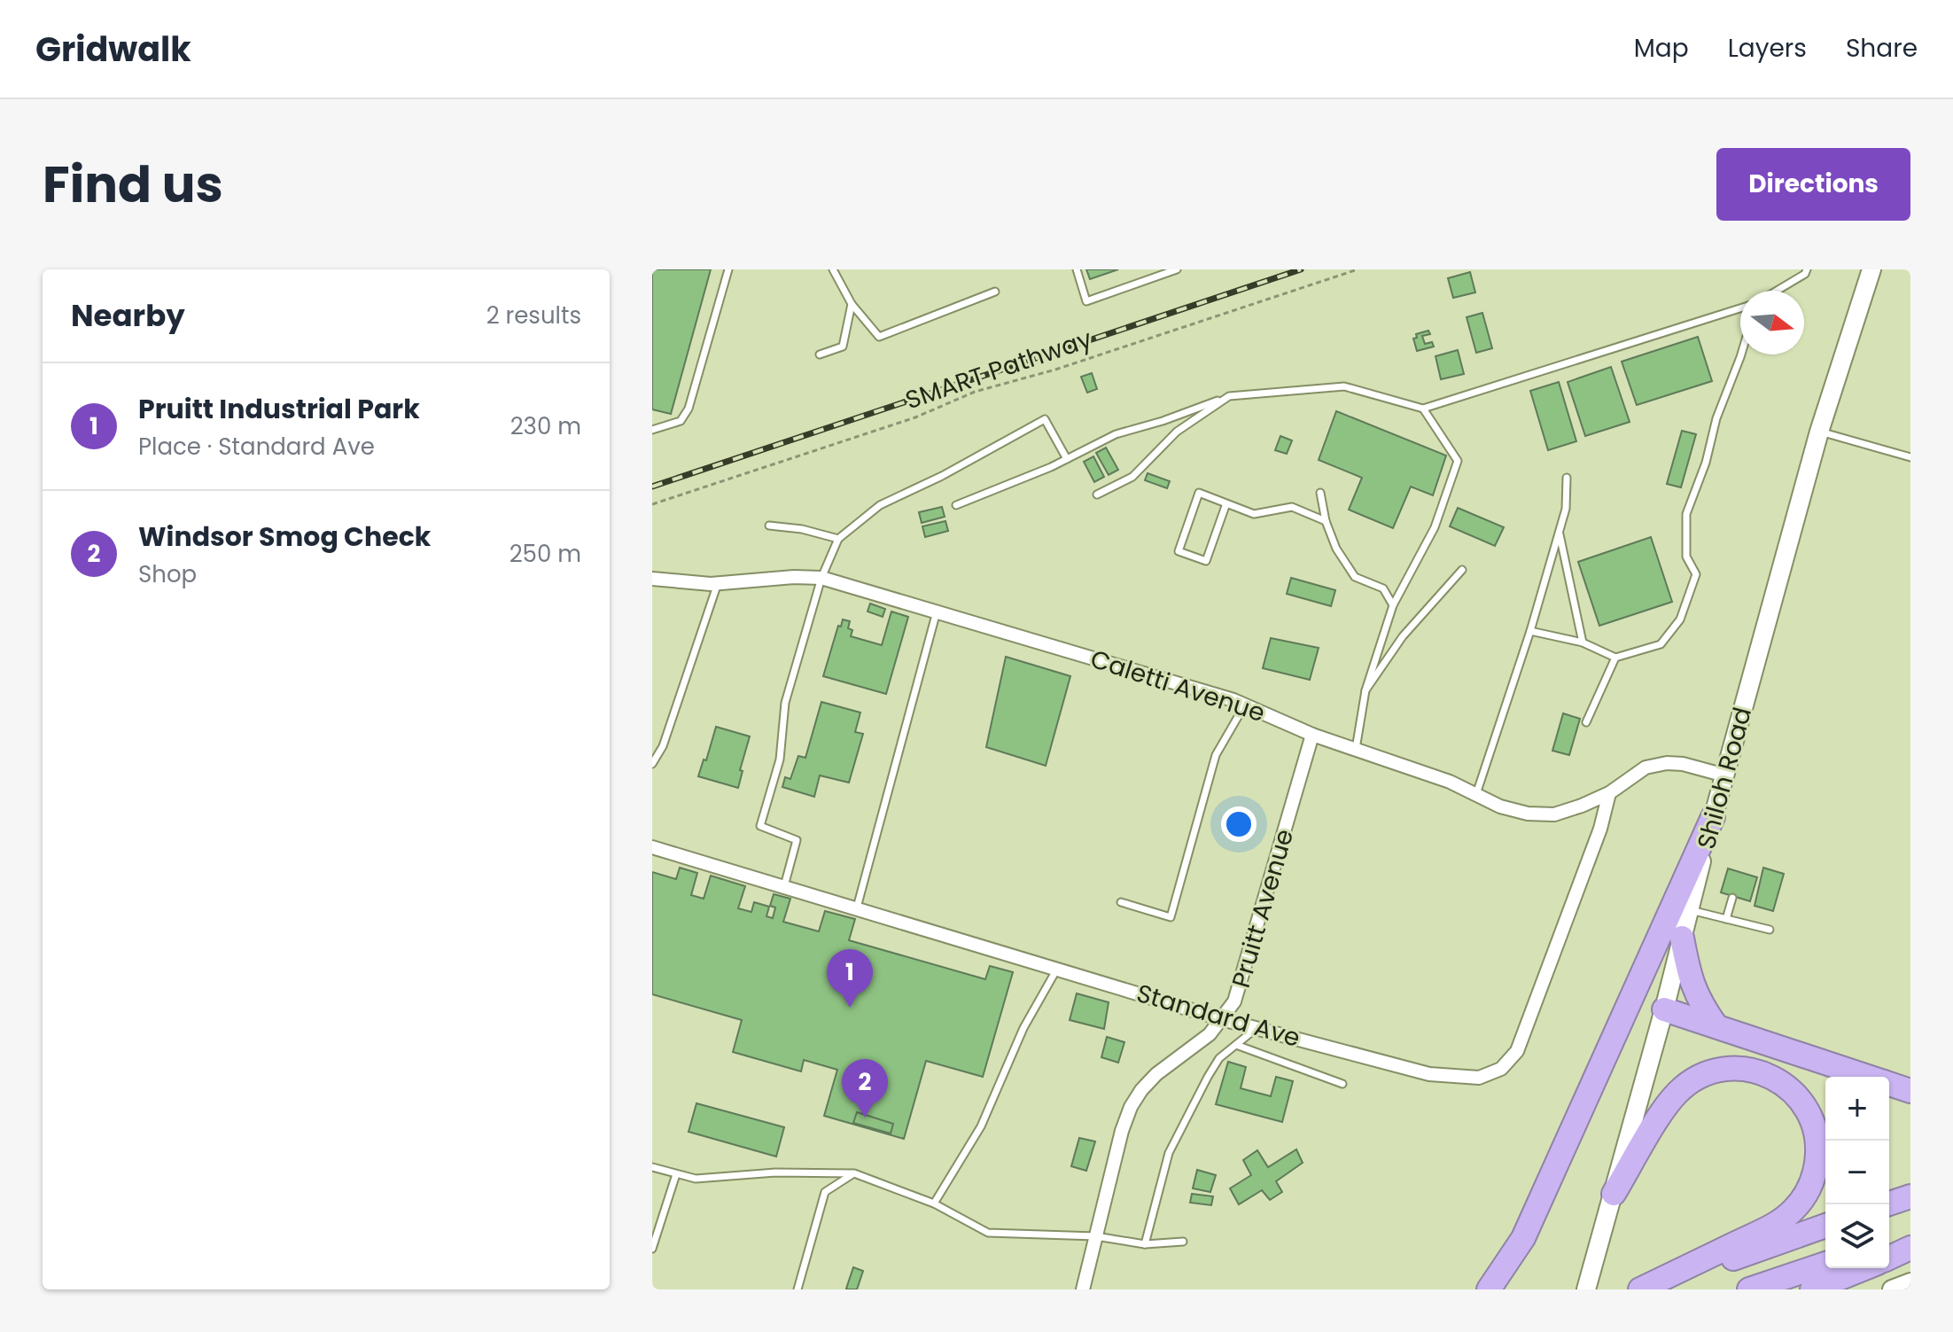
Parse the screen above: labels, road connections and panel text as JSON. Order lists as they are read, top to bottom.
{
  "streets": {
    "main road": ["Shiloh Road"],
    "street": ["Caletti Avenue", "Pruitt Avenue", "Standard Ave"],
    "path": ["SMART Pathway"]
  },
  "crossings": [
    ["Caletti Avenue", "Shiloh Road"],
    ["Caletti Avenue", "Pruitt Avenue"],
    ["Caletti Avenue", "Standard Ave"],
    ["Pruitt Avenue", "Standard Ave"]
  ],
  "north": "right",
  "page": {
    "header": "Gridwalk",
    "nav": ["Map", "Layers", "Share"],
    "title": "Find us",
    "buttons": "Directions",
    "heading": ["Nearby", "2 results"],
    "list": [
      {
        "mark": "1",
        "name": "Pruitt Industrial Park",
        "note": "Place · Standard Ave",
        "value": "230 m"
      },
      {
        "mark": "2",
        "name": "Windsor Smog Check",
        "note": "Shop",
        "value": "250 m"
      }
    ],
    "pins": ["1", "2"],
    "map_buttons": ["+", "−"]
  }
}
